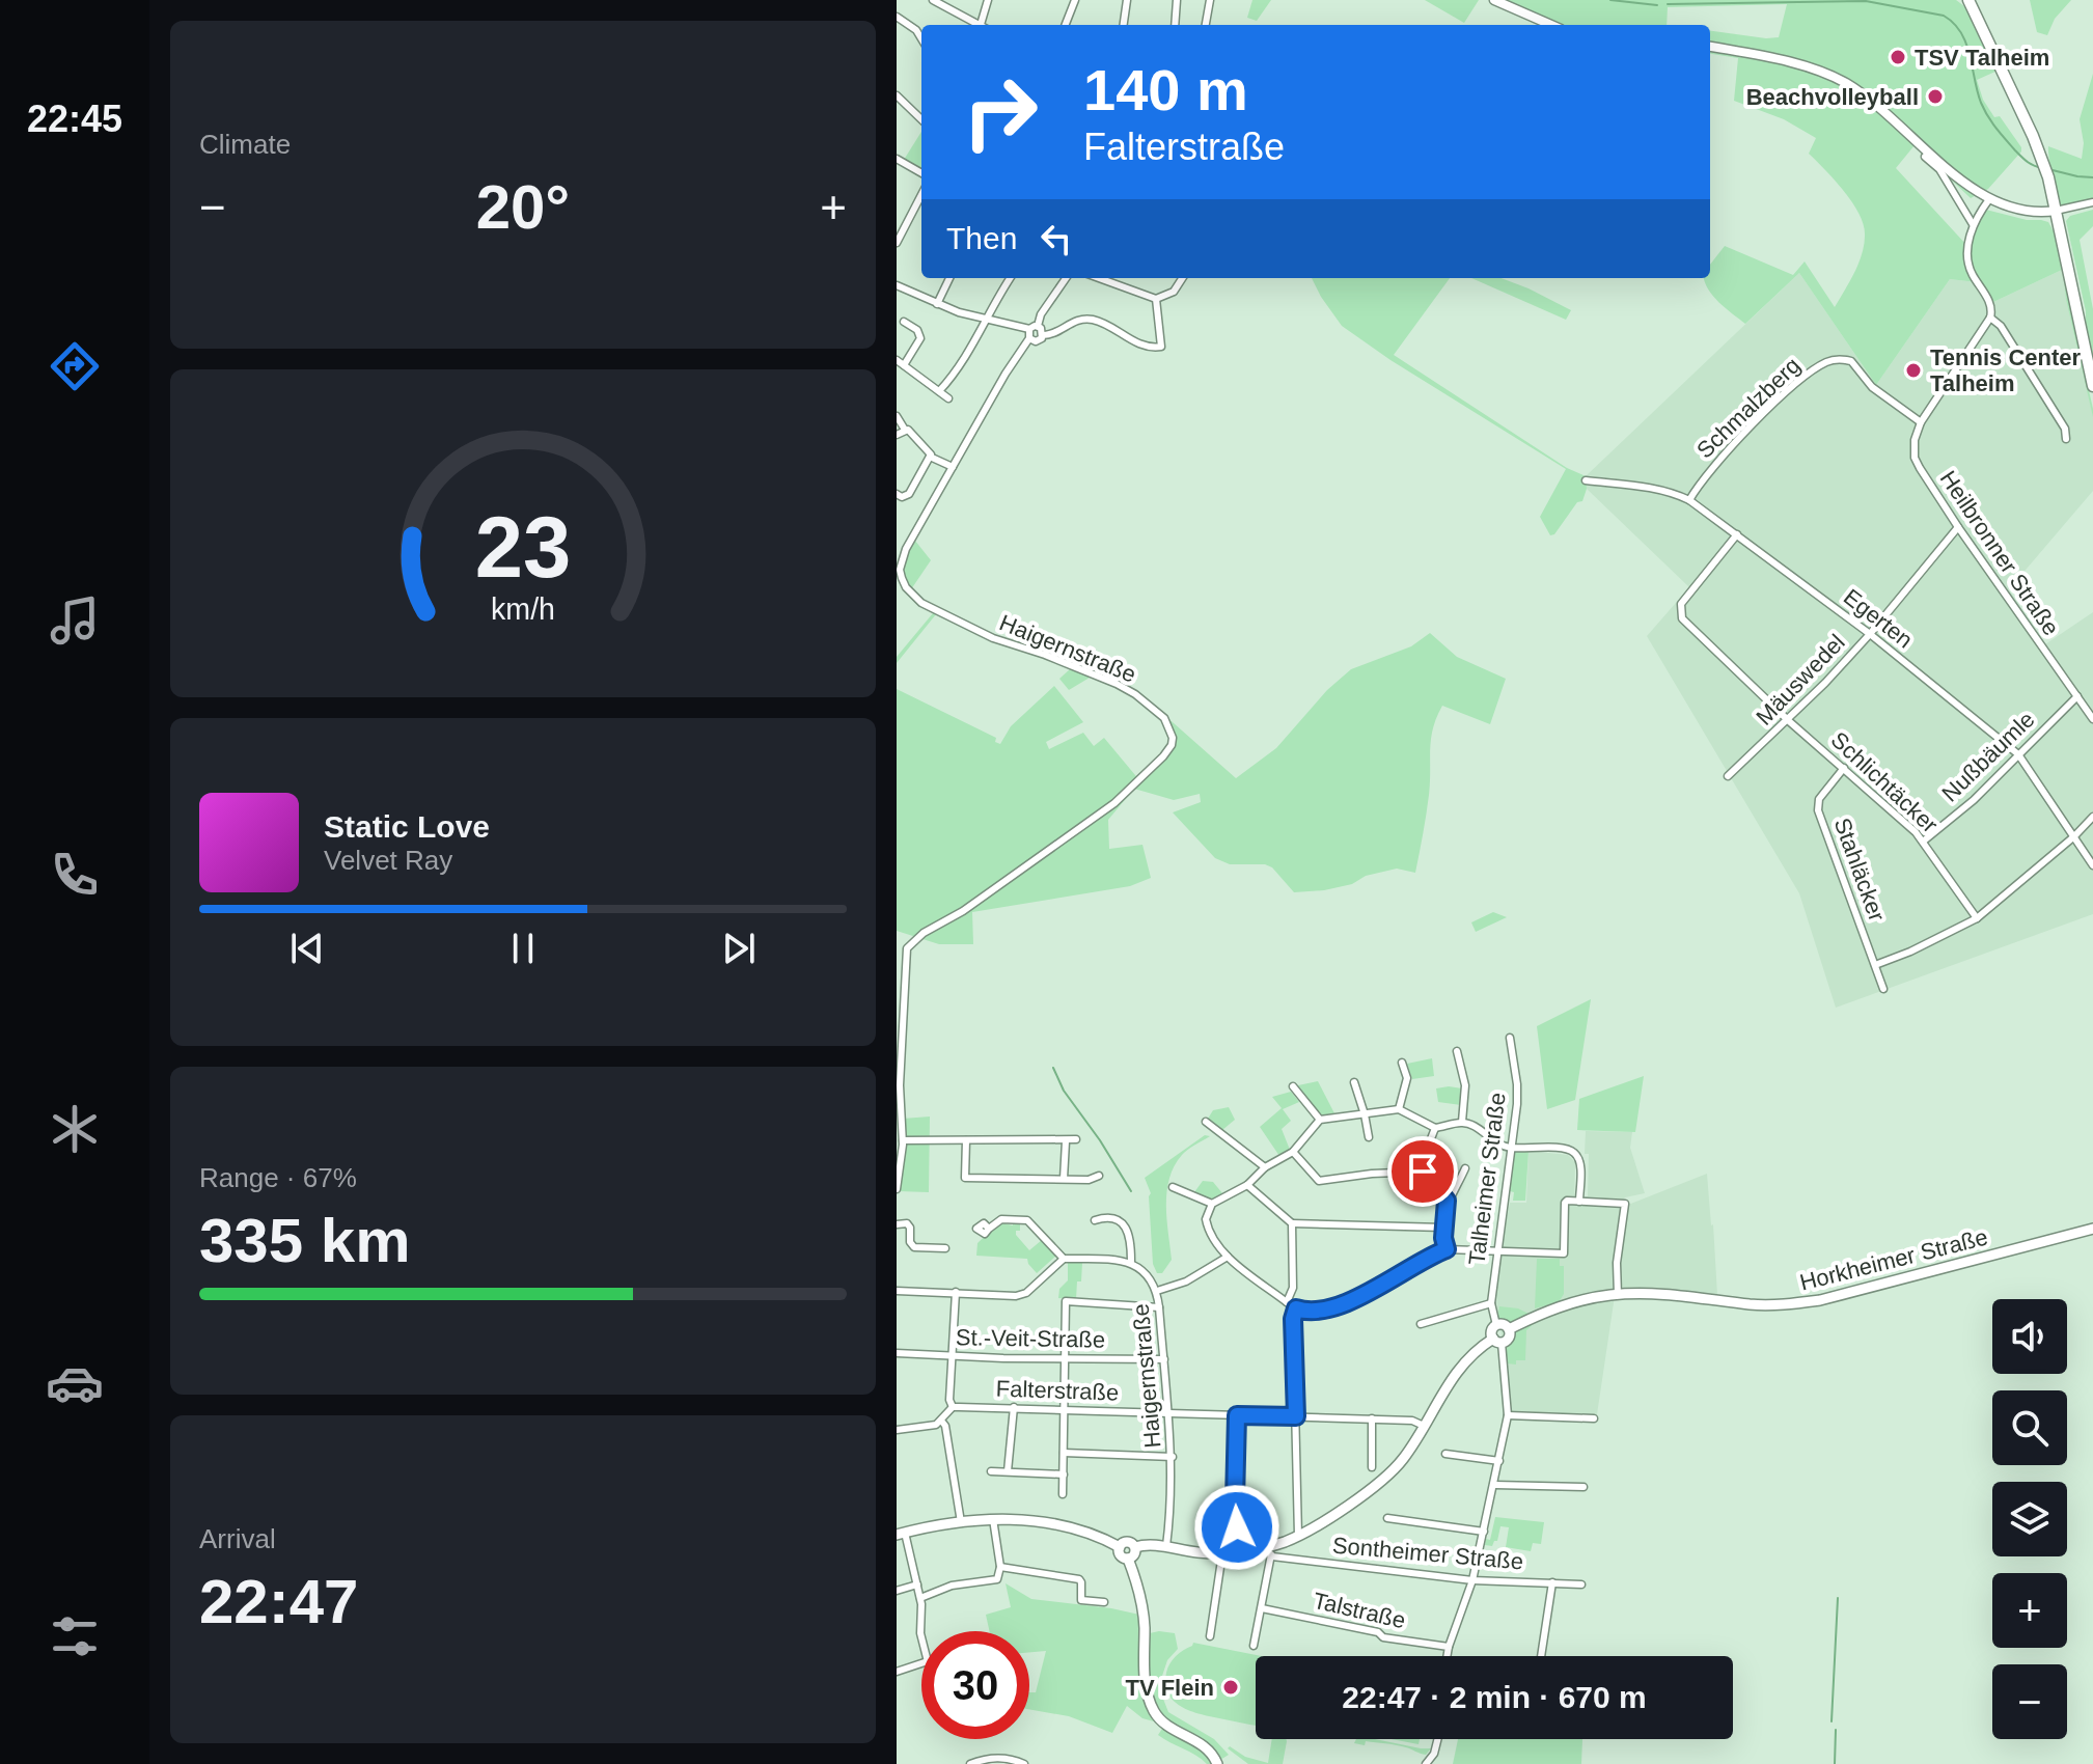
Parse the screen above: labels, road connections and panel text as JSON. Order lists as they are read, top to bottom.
{
  "streets": {
    "main road": ["Horkheimer Straße"],
    "street": [
      "Schmalzberg",
      "Heilbronner Straße",
      "Egerten",
      "Haigernstraße",
      "Mäuswedel",
      "Nußbäumle",
      "Schlichtäcker",
      "Stahläcker",
      "Talheimer Straße",
      "St.-Veit-Straße",
      "Falterstraße",
      "Sontheimer Straße",
      "Talstraße"
    ]
  },
  "crossings": [
    ["Schmalzberg", "Heilbronner Straße"],
    ["Schmalzberg", "Egerten"],
    ["Heilbronner Straße", "Mäuswedel"],
    ["Heilbronner Straße", "Nußbäumle"],
    ["Egerten", "Mäuswedel"],
    ["Egerten", "Nußbäumle"],
    ["Egerten", "Schlichtäcker"],
    ["Haigernstraße", "St.-Veit-Straße"],
    ["Haigernstraße", "Falterstraße"],
    ["Mäuswedel", "Schlichtäcker"],
    ["Nußbäumle", "Schlichtäcker"],
    ["Schlichtäcker", "Stahläcker"],
    ["Talheimer Straße", "Horkheimer Straße"]
  ],
  "places": [
    "TSV Talheim",
    "Beachvolleyball",
    "Tennis Center Talheim",
    "TV Flein"
  ],
  "page": {
    "tabs": "22:45",
    "tile": [
      "Climate",
      ["Range · 67%", "335 km"],
      ["Arrival", "22:47"]
    ],
    "turn": ["140 m", "Falterstraße"],
    "heat": ["−", "20°", "+"],
    "then": "Then",
    "song": ["Static Love", "Velvet Ray"],
    "map_buttons": ["+", "−"],
    "limit": "30",
    "trip": "22:47 · 2 min · 670 m",
    "gauge": ["23", "km/h"]
  }
}
